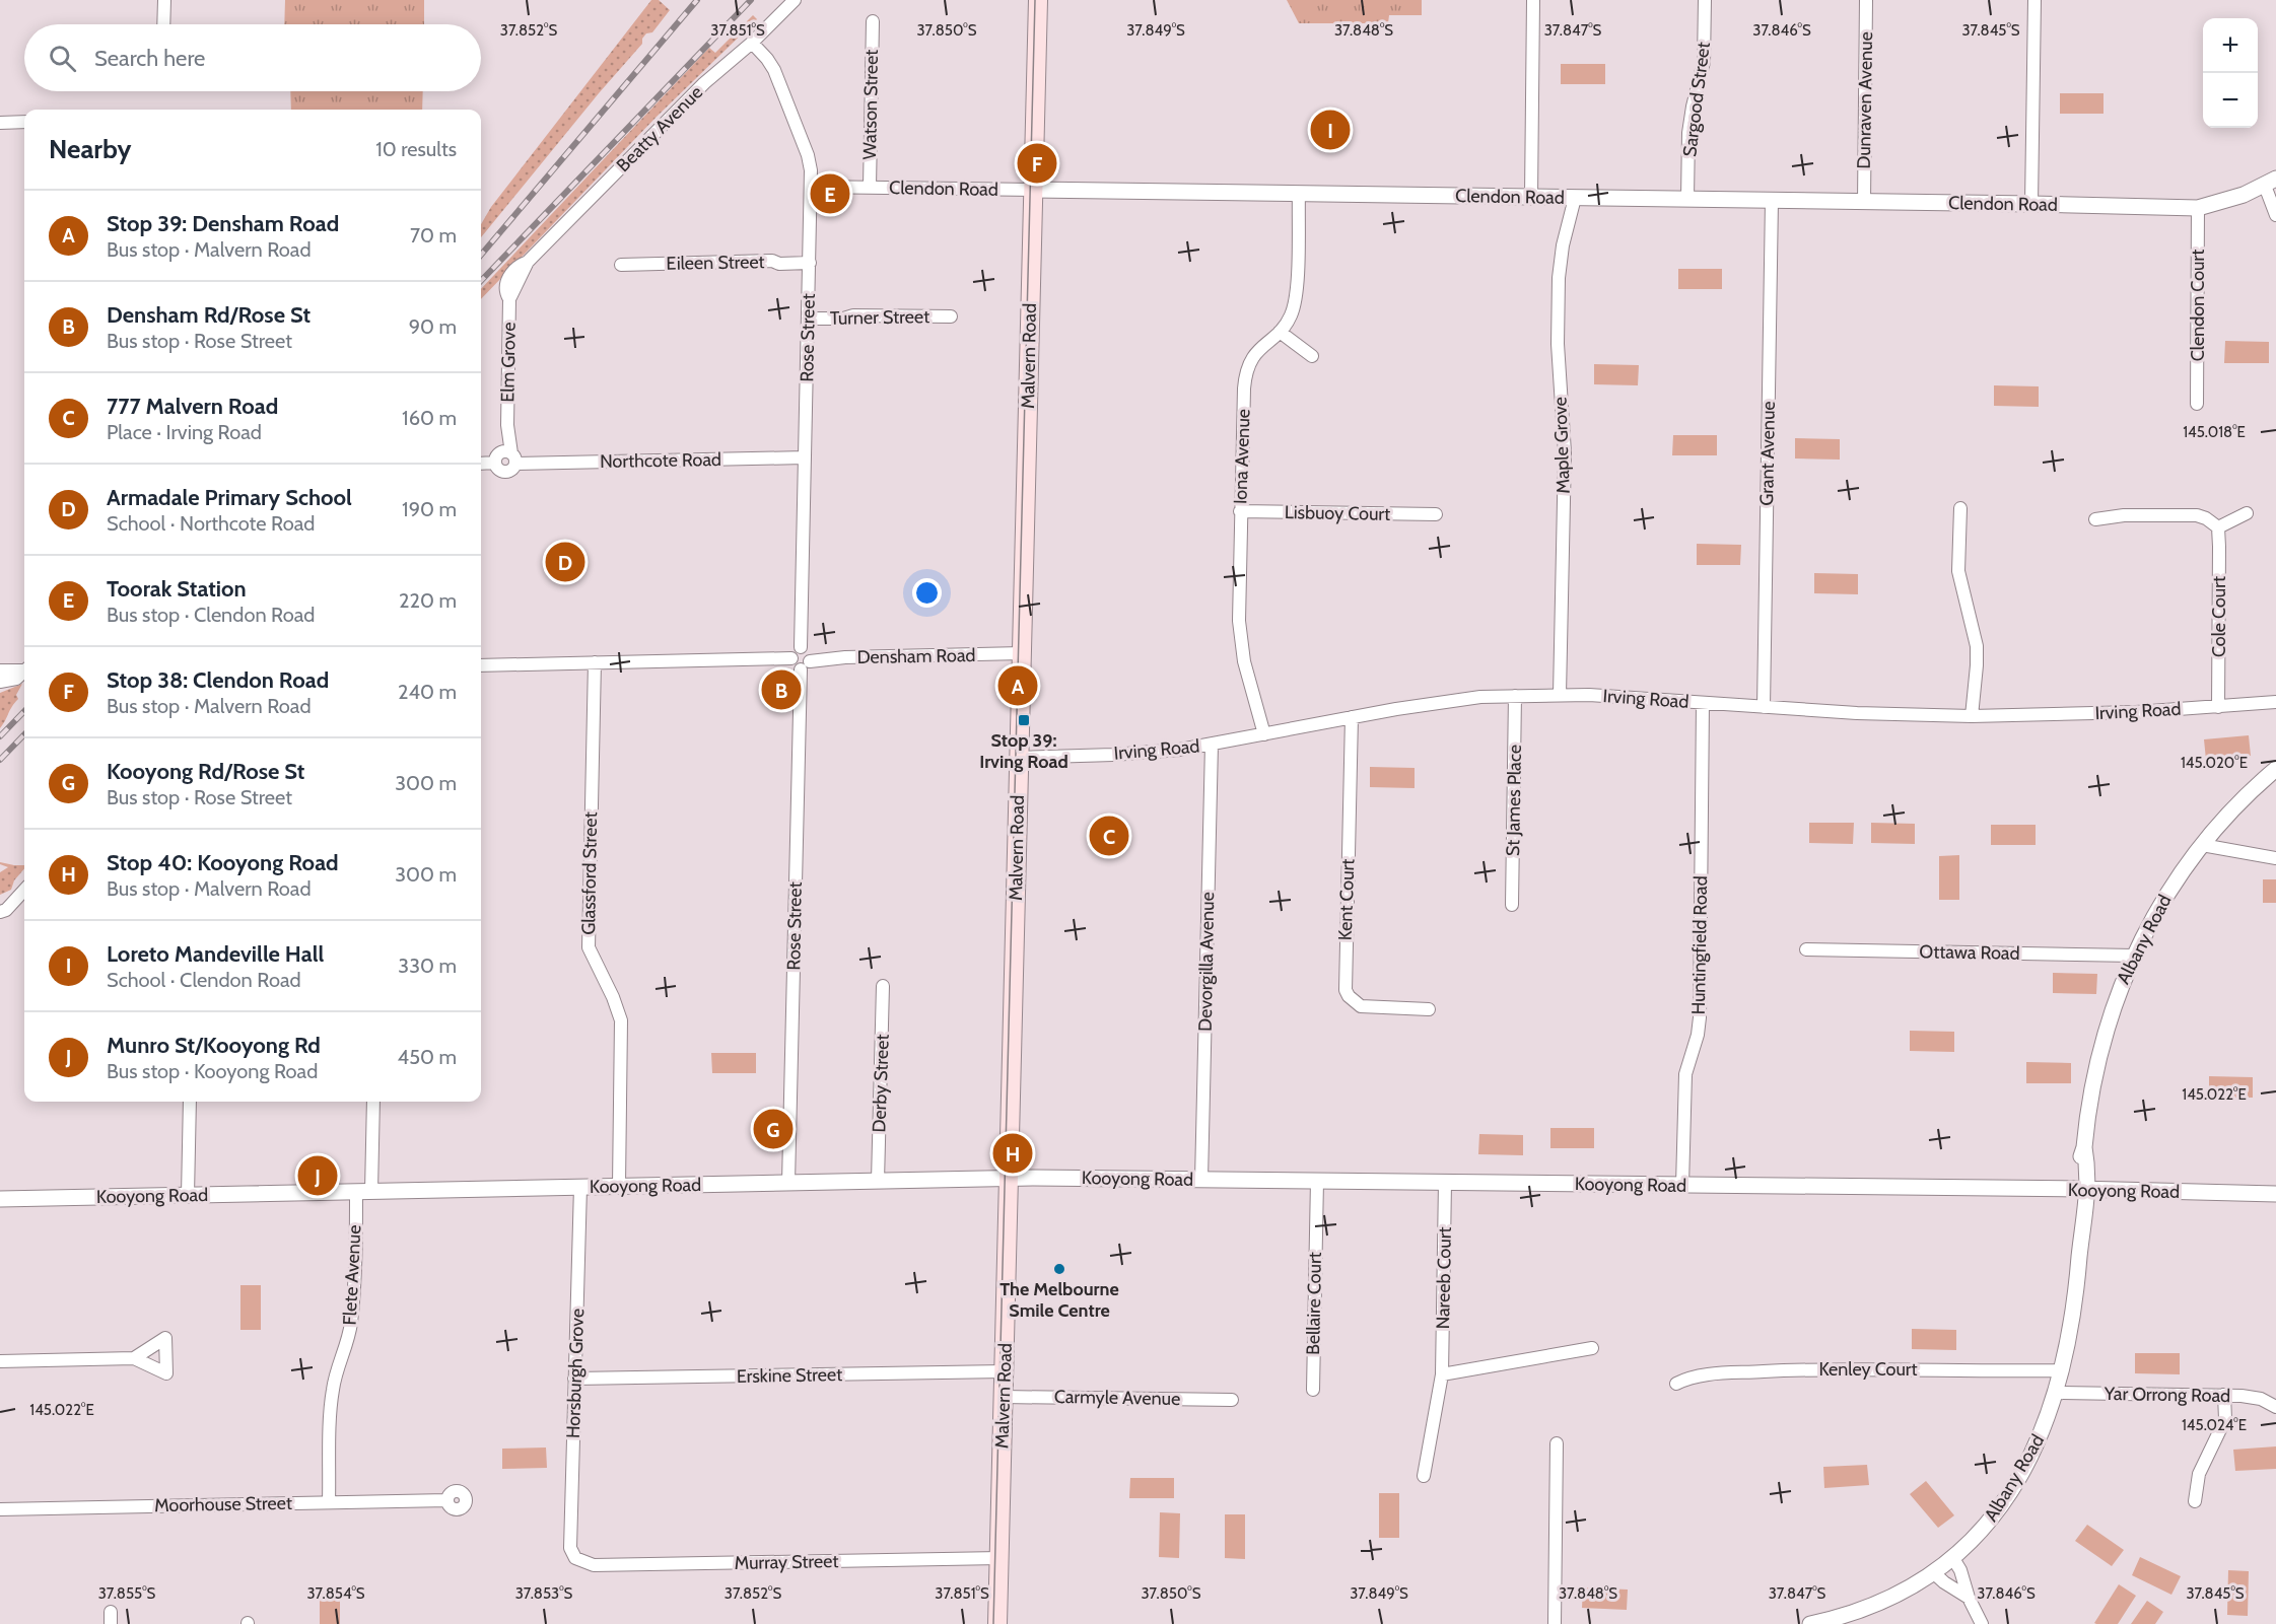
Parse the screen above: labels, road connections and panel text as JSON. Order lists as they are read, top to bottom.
{
  "streets": {
    "main road": ["Malvern Road"],
    "street": [
      "Sargood Street",
      "Dunraven Avenue",
      "Watson Street",
      "Beatty Avenue",
      "Clendon Road",
      "Eileen Street",
      "Clendon Court",
      "Turner Street",
      "Rose Street",
      "Elm Grove",
      "Maple Grove",
      "Grant Avenue",
      "Iona Avenue",
      "Northcote Road",
      "Lisbuoy Court",
      "Cole Court",
      "Densham Road",
      "Irving Road",
      "St James Place",
      "Glassford Street",
      "Kent Court",
      "Albany Road",
      "Huntingfield Road",
      "Ottawa Road",
      "Devorgilla Avenue",
      "Derby Street",
      "Kooyong Road",
      "Flete Avenue",
      "Nareeb Court",
      "Bellaire Court",
      "Kenley Court",
      "Horsburgh Grove",
      "Erskine Street",
      "Yar Orrong Road",
      "Carmyle Avenue",
      "Moorhouse Street",
      "Murray Street"
    ]
  },
  "crossings": [
    ["Sargood Street", "Clendon Road"],
    ["Dunraven Avenue", "Clendon Road"],
    ["Watson Street", "Clendon Road"],
    ["Beatty Avenue", "Rose Street"],
    ["Beatty Avenue", "Elm Grove"],
    ["Clendon Road", "Clendon Court"],
    ["Clendon Road", "Rose Street"],
    ["Clendon Road", "Malvern Road"],
    ["Clendon Road", "Maple Grove"],
    ["Clendon Road", "Grant Avenue"],
    ["Clendon Road", "Iona Avenue"],
    ["Eileen Street", "Rose Street"],
    ["Turner Street", "Rose Street"],
    ["Rose Street", "Northcote Road"],
    ["Rose Street", "Densham Road"],
    ["Rose Street", "Kooyong Road"],
    ["Malvern Road", "Densham Road"],
    ["Malvern Road", "Irving Road"],
    ["Malvern Road", "Kooyong Road"],
    ["Malvern Road", "Erskine Street"],
    ["Malvern Road", "Carmyle Avenue"],
    ["Malvern Road", "Murray Street"],
    ["Elm Grove", "Northcote Road"],
    ["Maple Grove", "Irving Road"],
    ["Grant Avenue", "Irving Road"],
    ["Iona Avenue", "Lisbuoy Court"],
    ["Iona Avenue", "Irving Road"],
    ["Cole Court", "Irving Road"],
    ["Irving Road", "St James Place"],
    ["Irving Road", "Kent Court"],
    ["Irving Road", "Huntingfield Road"],
    ["Irving Road", "Devorgilla Avenue"],
    ["Glassford Street", "Kooyong Road"],
    ["Albany Road", "Ottawa Road"],
    ["Albany Road", "Kooyong Road"],
    ["Albany Road", "Kenley Court"],
    ["Albany Road", "Yar Orrong Road"],
    ["Huntingfield Road", "Kooyong Road"],
    ["Devorgilla Avenue", "Kooyong Road"],
    ["Derby Street", "Kooyong Road"],
    ["Kooyong Road", "Flete Avenue"],
    ["Kooyong Road", "Nareeb Court"],
    ["Kooyong Road", "Bellaire Court"],
    ["Kooyong Road", "Horsburgh Grove"],
    ["Flete Avenue", "Moorhouse Street"],
    ["Horsburgh Grove", "Erskine Street"],
    ["Horsburgh Grove", "Murray Street"]
  ],
  "places": {
    "transit": ["Stop 39: Irving Road"],
    "other": ["The Melbourne Smile Centre"]
  },
  "page": {
    "map_buttons": ["+", "−"],
    "search": "Search here",
    "pins": [
      "I",
      "F",
      "E",
      "D",
      "A",
      "B",
      "C",
      "G",
      "H",
      "J"
    ],
    "heading": ["Nearby", "10 results"],
    "list": [
      {
        "mark": "A",
        "name": "Stop 39: Densham Road",
        "note": "Bus stop · Malvern Road",
        "value": "70 m"
      },
      {
        "mark": "B",
        "name": "Densham Rd/Rose St",
        "note": "Bus stop · Rose Street",
        "value": "90 m"
      },
      {
        "mark": "C",
        "name": "777 Malvern Road",
        "note": "Place · Irving Road",
        "value": "160 m"
      },
      {
        "mark": "D",
        "name": "Armadale Primary School",
        "note": "School · Northcote Road",
        "value": "190 m"
      },
      {
        "mark": "E",
        "name": "Toorak Station",
        "note": "Bus stop · Clendon Road",
        "value": "220 m"
      },
      {
        "mark": "F",
        "name": "Stop 38: Clendon Road",
        "note": "Bus stop · Malvern Road",
        "value": "240 m"
      },
      {
        "mark": "G",
        "name": "Kooyong Rd/Rose St",
        "note": "Bus stop · Rose Street",
        "value": "300 m"
      },
      {
        "mark": "H",
        "name": "Stop 40: Kooyong Road",
        "note": "Bus stop · Malvern Road",
        "value": "300 m"
      },
      {
        "mark": "I",
        "name": "Loreto Mandeville Hall",
        "note": "School · Clendon Road",
        "value": "330 m"
      },
      {
        "mark": "J",
        "name": "Munro St/Kooyong Rd",
        "note": "Bus stop · Kooyong Road",
        "value": "450 m"
      }
    ]
  },
  "coordinates": [
    "37.852°S",
    "37.851°S",
    "37.850°S",
    "37.849°S",
    "37.848°S",
    "37.847°S",
    "37.846°S",
    "37.845°S",
    "145.018°E",
    "145.020°E",
    "145.022°E",
    "145.024°E",
    "37.855°S",
    "37.854°S",
    "37.853°S"
  ]
}
